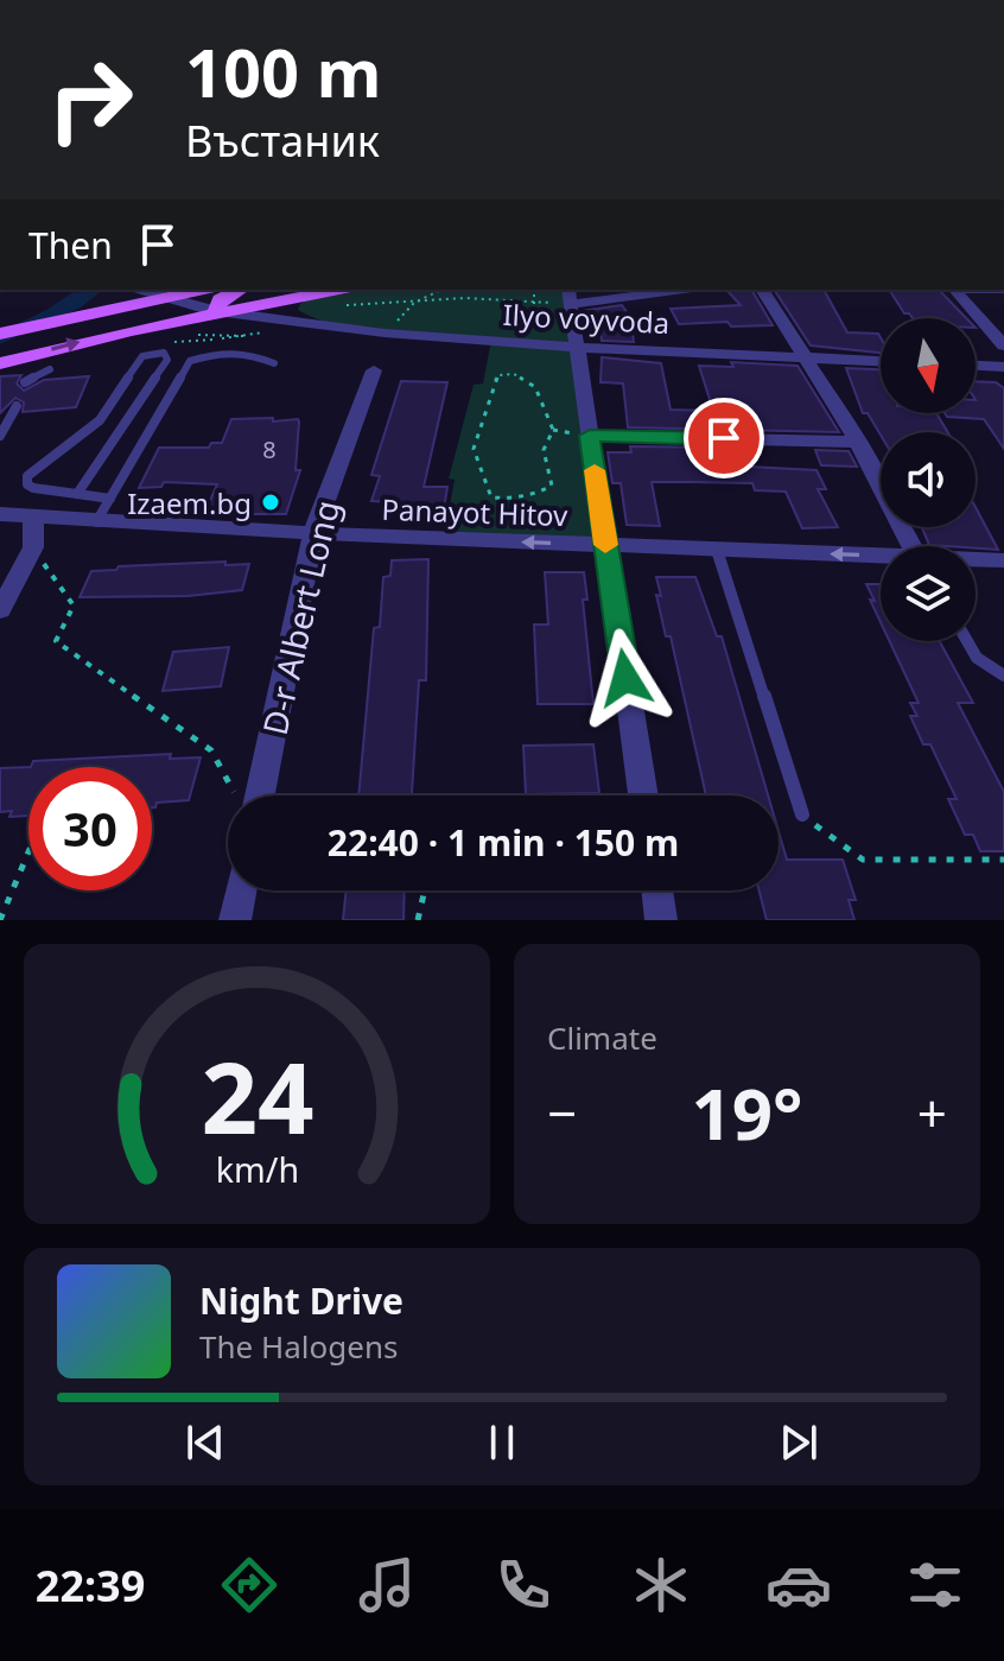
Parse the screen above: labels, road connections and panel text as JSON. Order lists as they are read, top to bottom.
{
  "streets": {
    "street": ["Ilyo voyvoda", "Panayot Hitov", "D-r Albert Long"]
  },
  "crossings": [
    ["Panayot Hitov", "D-r Albert Long"]
  ],
  "places": ["Izaem.bg"],
  "house_numbers": ["8"],
  "north": "bottom",
  "page": {
    "turn": ["100 m", "Въстаник"],
    "then": "Then",
    "limit": "30",
    "trip": "22:40 · 1 min · 150 m",
    "tile": "Climate",
    "heat": ["−", "19°", "+"],
    "song": ["Night Drive", "The Halogens"],
    "tabs": "22:39",
    "gauge": ["24", "km/h"]
  }
}
